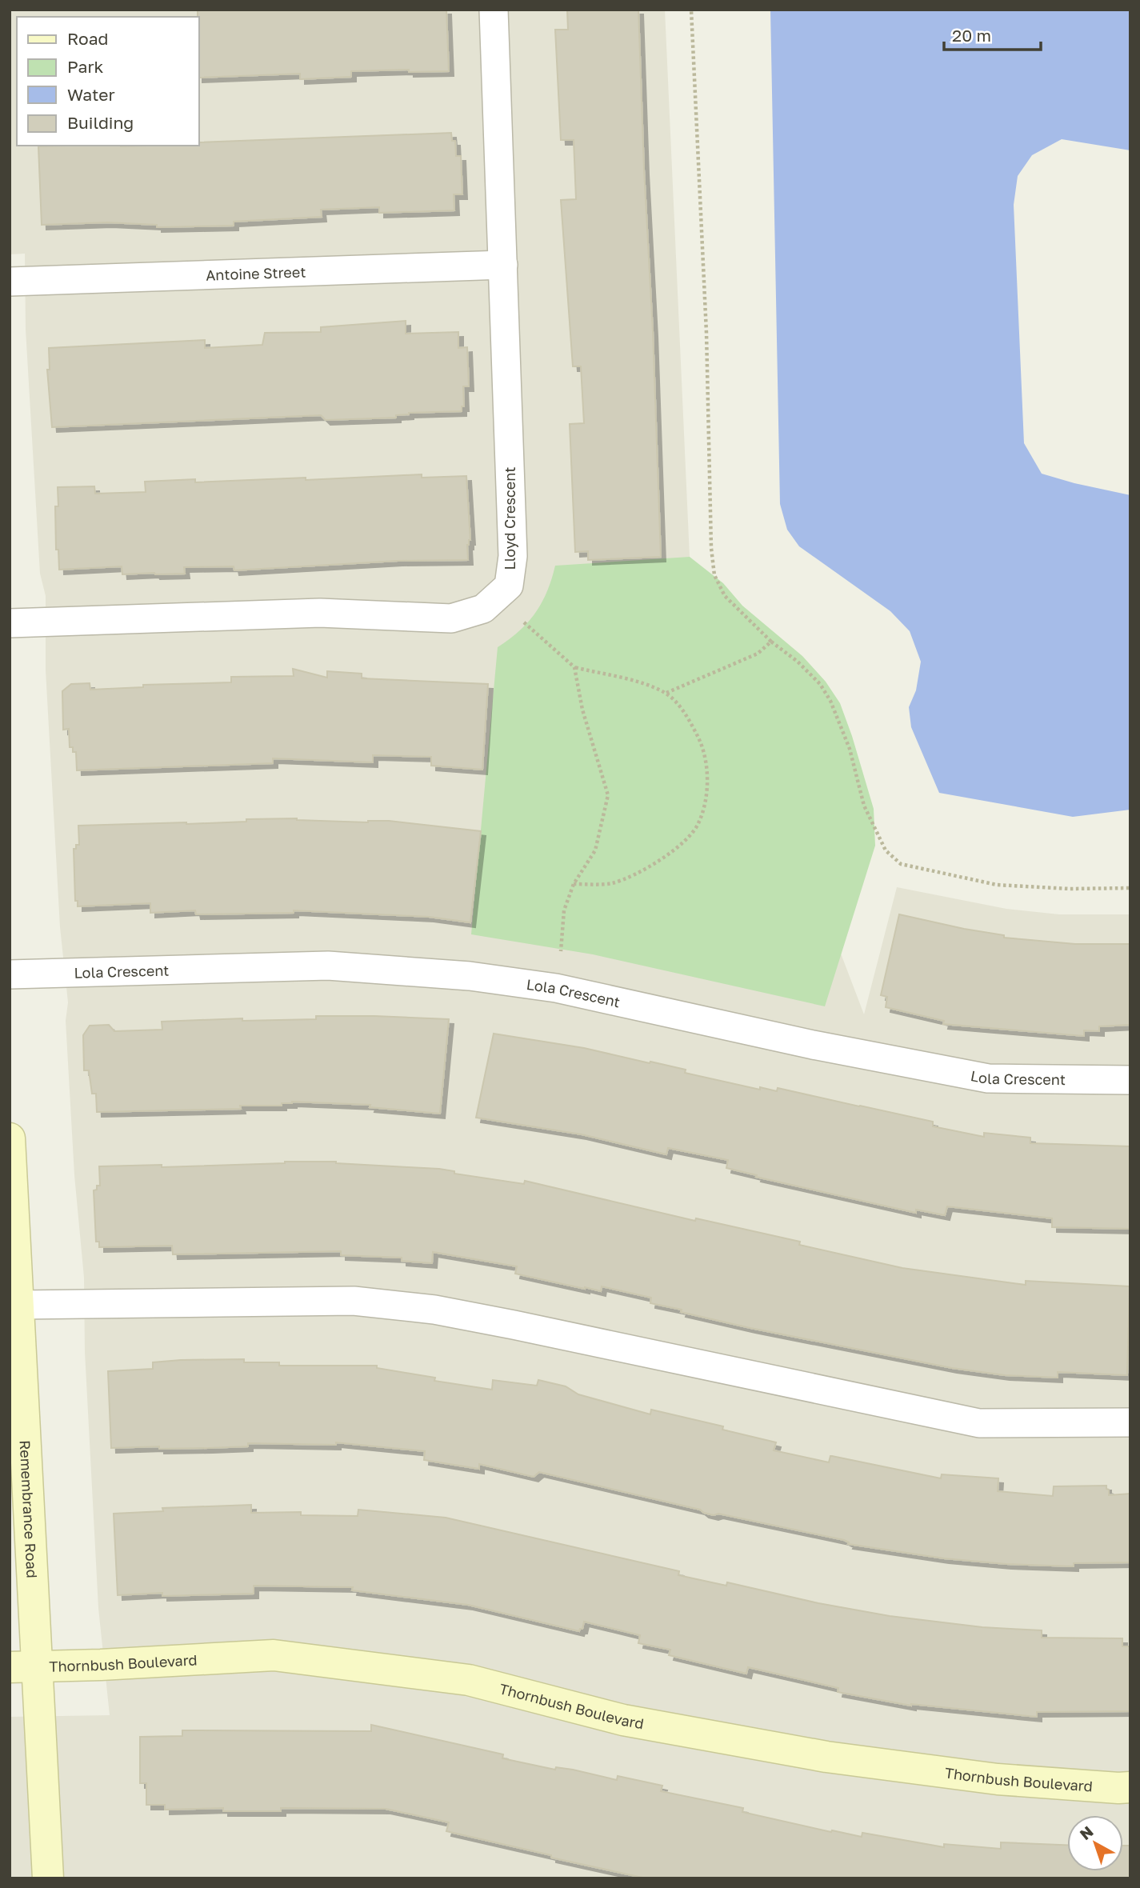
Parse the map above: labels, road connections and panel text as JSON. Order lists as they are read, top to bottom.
{
  "streets": {
    "street": [
      "Antoine Street",
      "Lloyd Crescent",
      "Lola Crescent",
      "Remembrance Road",
      "Thornbush Boulevard"
    ]
  },
  "crossings": [
    ["Antoine Street", "Lloyd Crescent"],
    ["Remembrance Road", "Thornbush Boulevard"]
  ],
  "legend": [
    "Road",
    "Park",
    "Water",
    "Building"
  ],
  "scale_bar": "20 m",
  "north": "top left"
}
